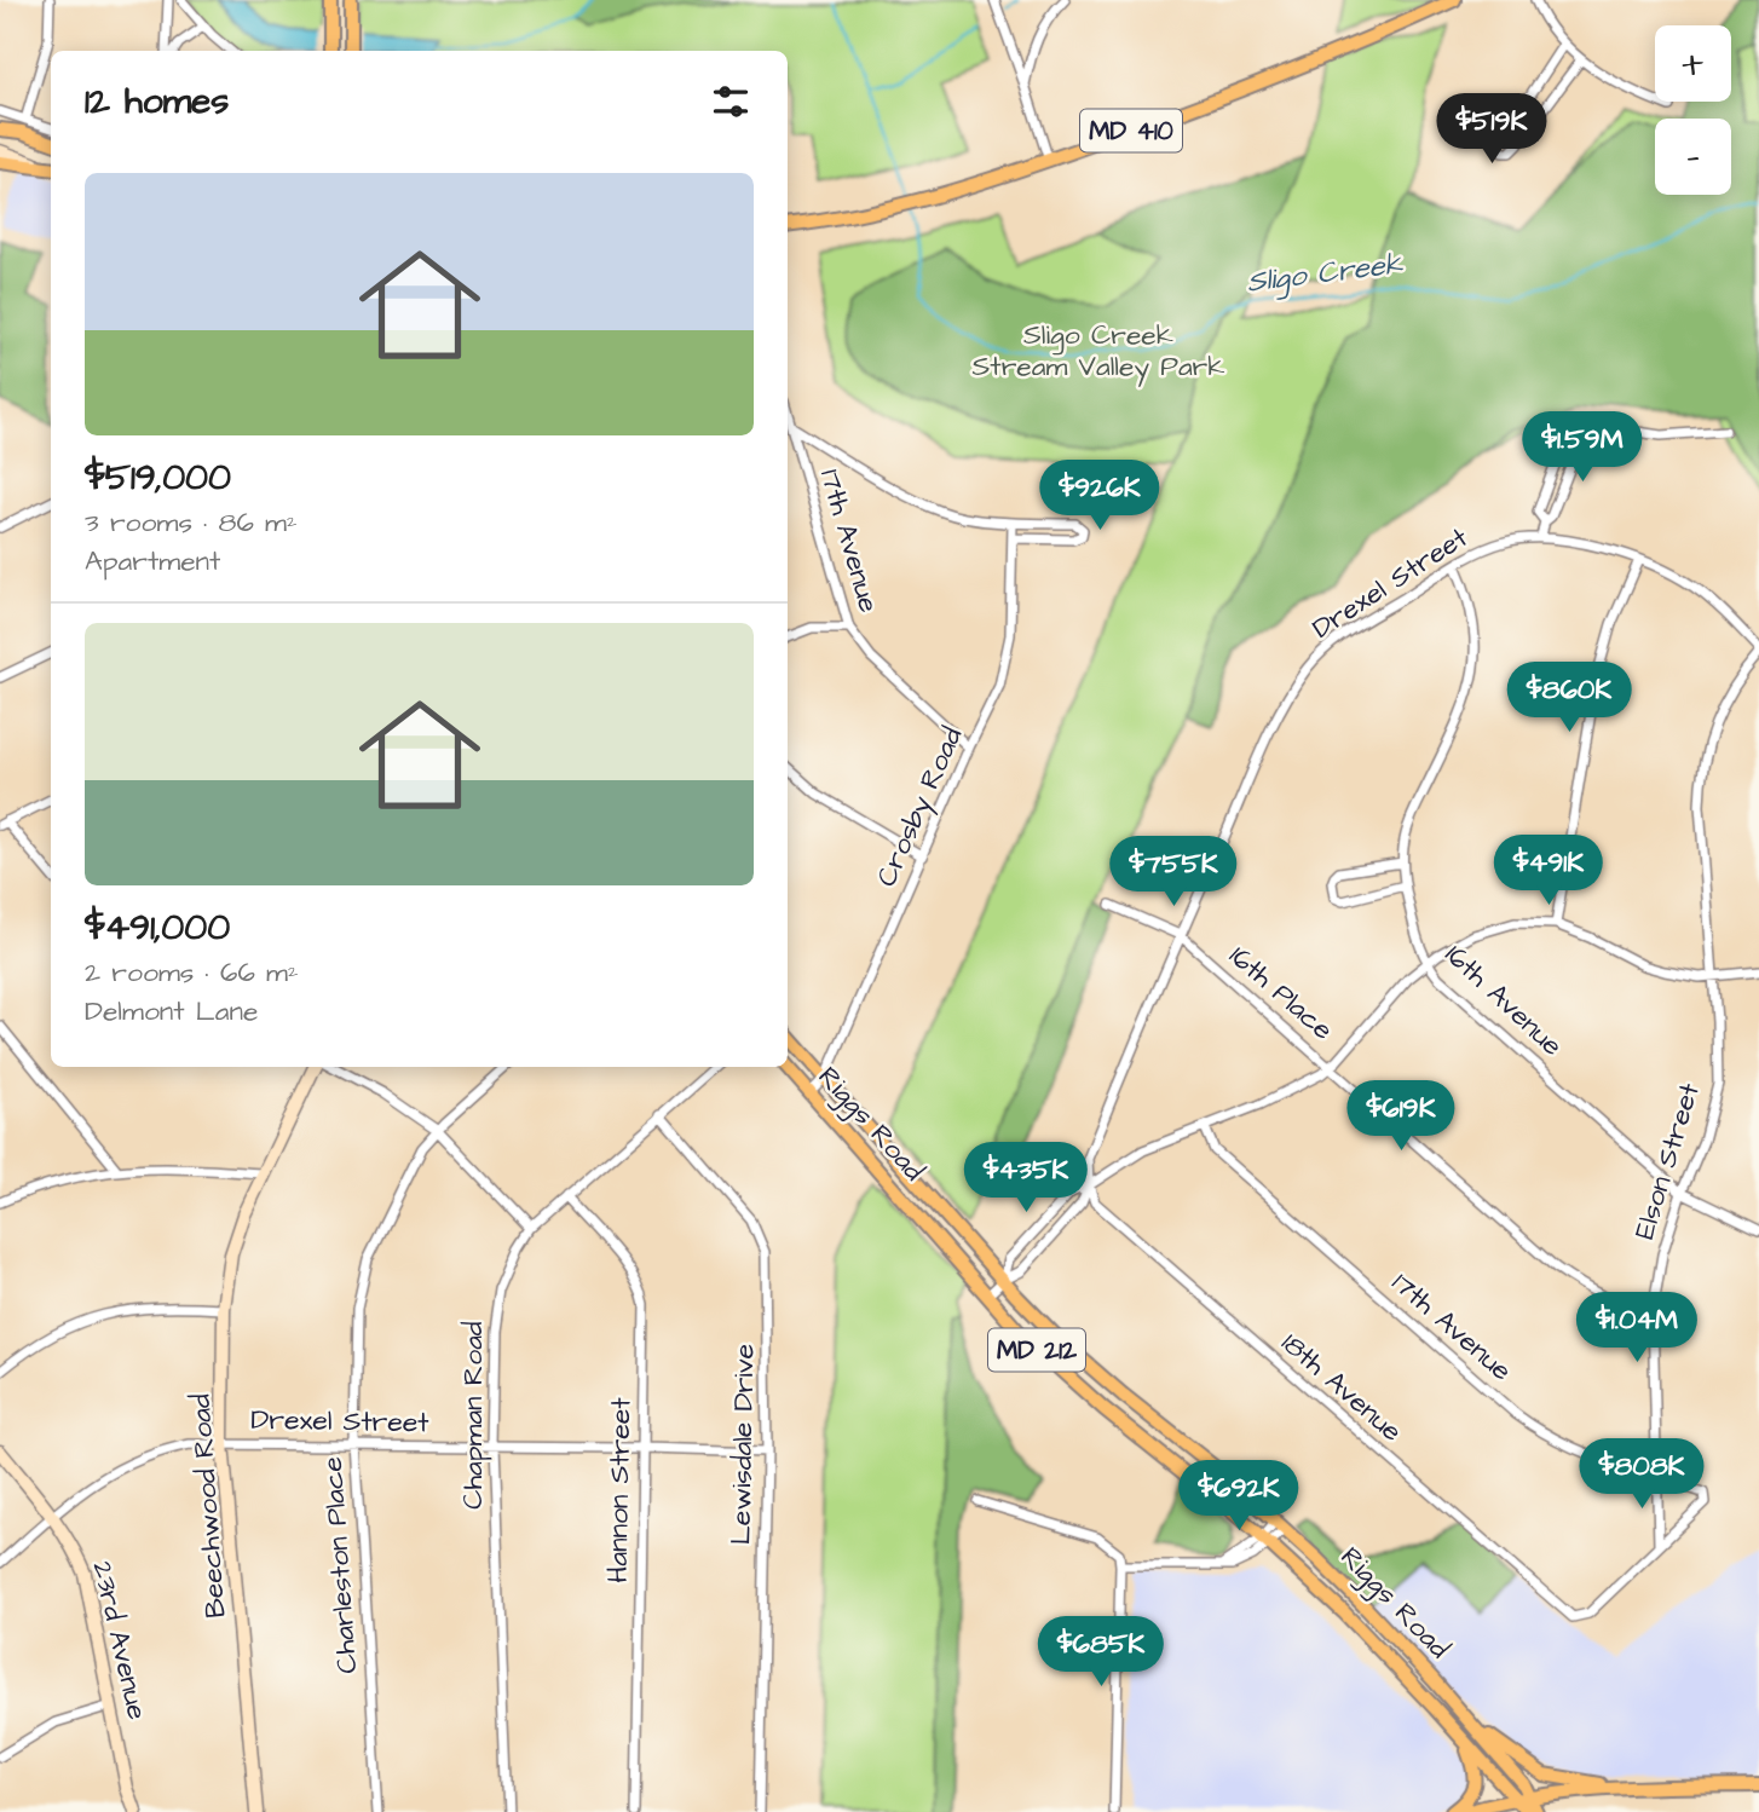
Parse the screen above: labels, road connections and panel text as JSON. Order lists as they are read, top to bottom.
{
  "streets": {
    "main road": ["MD 410", "Riggs Road", "MD 212"],
    "street": [
      "17th Avenue",
      "Drexel Street",
      "Crosby Road",
      "16th Place",
      "16th Avenue",
      "Elson Street",
      "18th Avenue",
      "Chapman Road",
      "Lewisdale Drive",
      "Hannon Street",
      "Beechwood Road",
      "Charleston Place",
      "23rd Avenue"
    ]
  },
  "crossings": [
    ["17th Avenue", "Crosby Road"],
    ["17th Avenue", "Elson Street"],
    ["17th Avenue", "18th Avenue"],
    ["Drexel Street", "16th Place"],
    ["Drexel Street", "16th Avenue"],
    ["Drexel Street", "Riggs Road"],
    ["Drexel Street", "18th Avenue"],
    ["Drexel Street", "Chapman Road"],
    ["Drexel Street", "Lewisdale Drive"],
    ["Drexel Street", "Hannon Street"],
    ["Drexel Street", "Beechwood Road"],
    ["Drexel Street", "Charleston Place"],
    ["Drexel Street", "23rd Avenue"],
    ["Crosby Road", "Riggs Road"],
    ["16th Place", "Elson Street"],
    ["16th Avenue", "Elson Street"],
    ["Elson Street", "18th Avenue"],
    ["Chapman Road", "Lewisdale Drive"],
    ["Chapman Road", "Hannon Street"]
  ],
  "water": ["Sligo Creek"],
  "parks": ["Sligo Creek Stream Valley Park"],
  "page": {
    "map_buttons": ["+", "−"],
    "heading": "12 homes",
    "price": [
      "$519K",
      "$1.59M",
      "$926K",
      "$860K",
      "$491K",
      "$755K",
      "$619K",
      "$435K",
      "$1.04M",
      "$808K",
      "$692K",
      "$685K"
    ],
    "list": [
      {
        "name": "$519,000",
        "note": "3 rooms · 86 m² · Apartment"
      },
      {
        "name": "$491,000",
        "note": "2 rooms · 66 m² · Delmont Lane"
      }
    ]
  }
}
